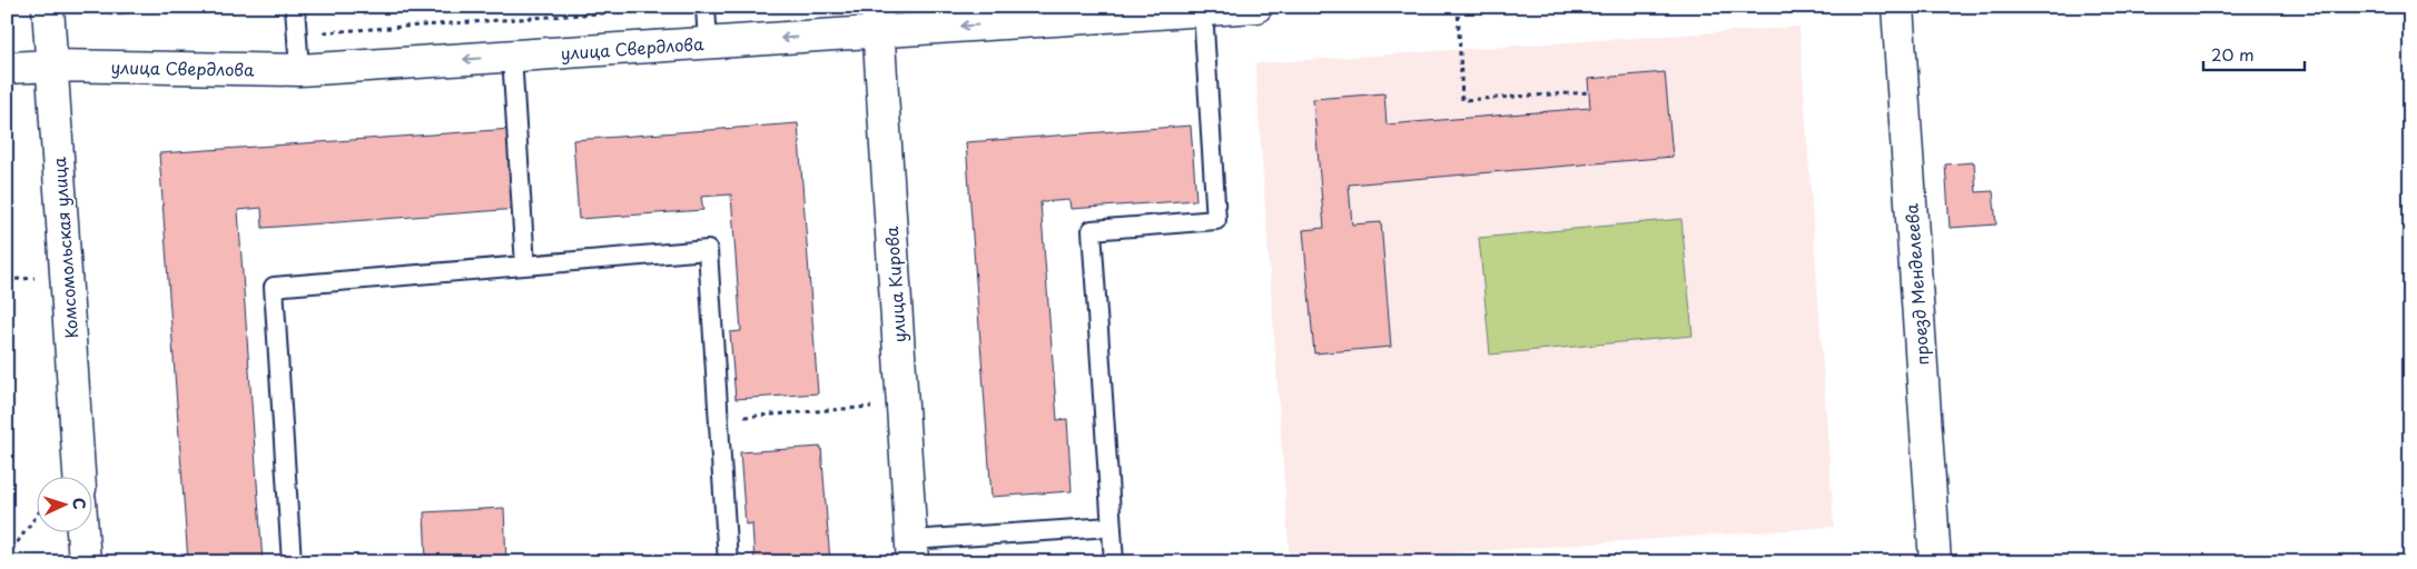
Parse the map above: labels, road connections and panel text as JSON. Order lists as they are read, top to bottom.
{
  "streets": {
    "street": [
      "улица Свердлова",
      "Комсомольская улица",
      "улица Кирова",
      "проезд Менделеева"
    ]
  },
  "crossings": [
    ["улица Свердлова", "Комсомольская улица"],
    ["улица Свердлова", "улица Кирова"]
  ],
  "one_way": ["улица Свердлова"],
  "scale_bar": "20 m",
  "north": "right"
}
